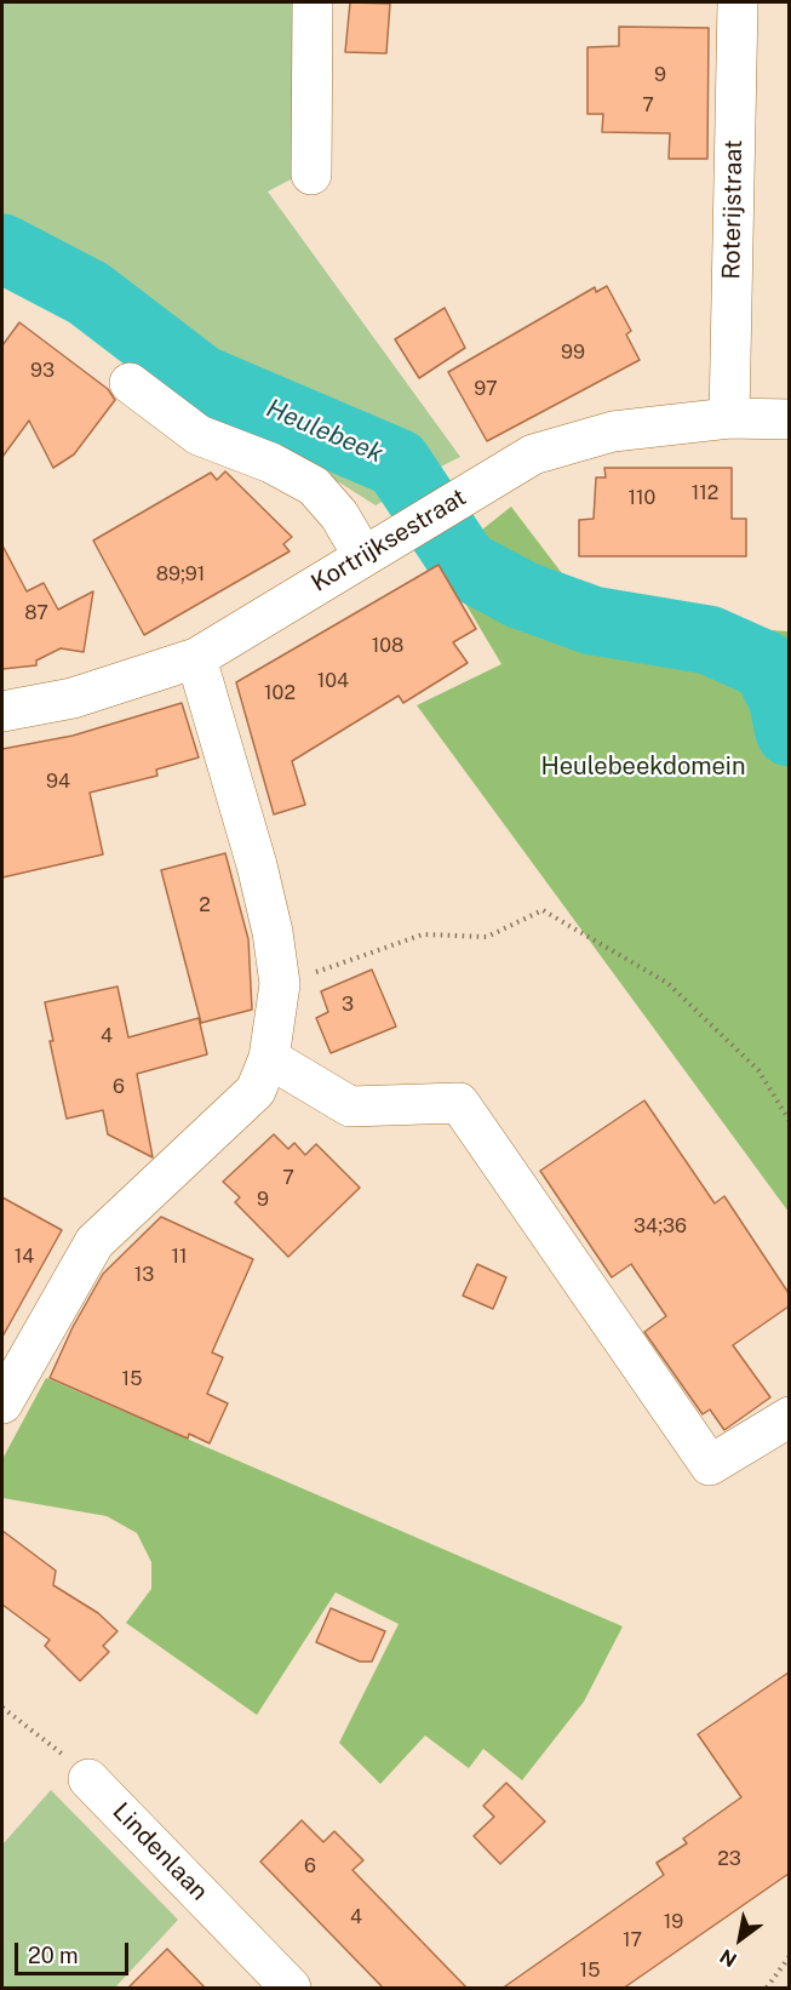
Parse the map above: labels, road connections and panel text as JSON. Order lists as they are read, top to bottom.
{
  "streets": {
    "street": ["Roterijstraat", "Kortrijksestraat", "Lindenlaan"]
  },
  "crossings": [
    ["Roterijstraat", "Kortrijksestraat"]
  ],
  "water": ["Heulebeek"],
  "parks": ["Heulebeekdomein"],
  "house_numbers": [
    "9",
    "7",
    "99",
    "93",
    "97",
    "112",
    "110",
    "89;91",
    "87",
    "108",
    "104",
    "102",
    "94",
    "2",
    "3",
    "4",
    "6",
    "7",
    "9",
    "34;36",
    "14",
    "11",
    "13",
    "15",
    "23",
    "6",
    "4",
    "19",
    "17",
    "15"
  ],
  "scale_bar": "20 m",
  "north": "bottom left"
}
